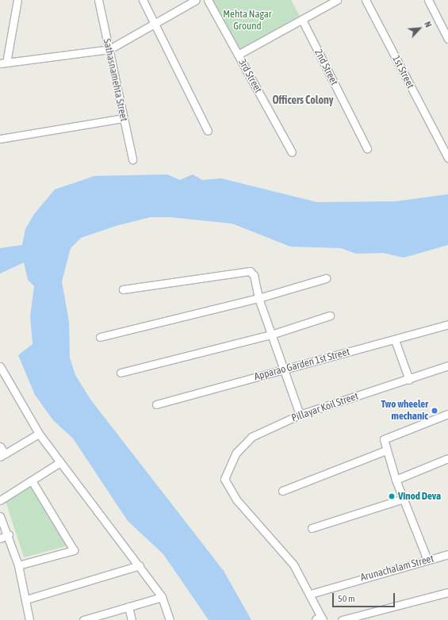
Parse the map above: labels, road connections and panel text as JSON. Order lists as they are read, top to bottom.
{
  "streets": {
    "street": [
      "2nd Street",
      "1st Street",
      "3rd Street",
      "Sathasnamehta Street",
      "Apparao Garden 1st Street",
      "Pillayar Koil Street",
      "Arunachalam Street"
    ]
  },
  "crossings": [
    ["Pillayar Koil Street", "Arunachalam Street"]
  ],
  "districts": ["Officers Colony"],
  "parks": ["Mehta Nagar Ground"],
  "places": ["Two wheeler mechanic", "Vinod Deva"],
  "scale_bar": "50 m",
  "north": "top right"
}
